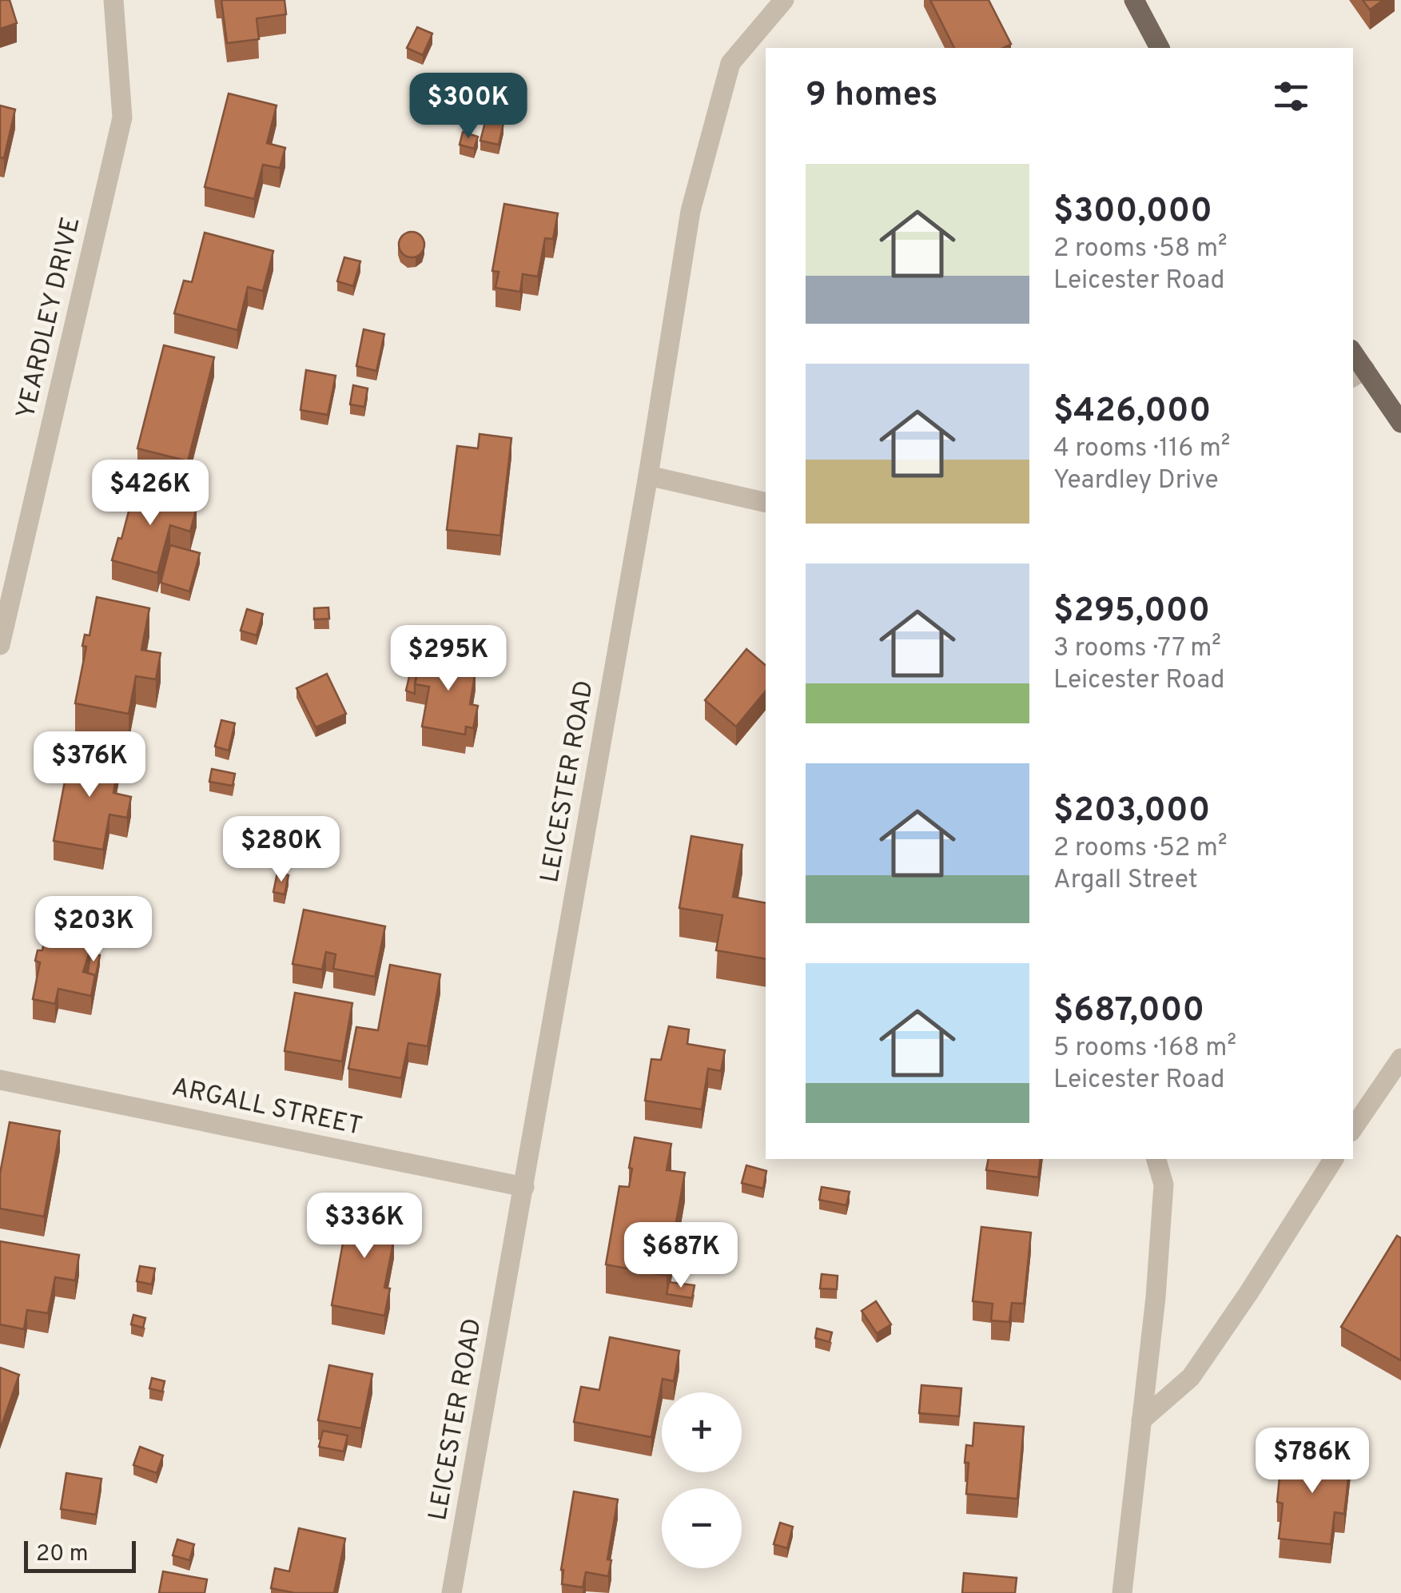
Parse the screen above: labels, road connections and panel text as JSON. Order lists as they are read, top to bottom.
{
  "streets": {
    "street": ["YEARDLEY DRIVE", "LEICESTER ROAD", "ARGALL STREET"]
  },
  "crossings": [
    ["LEICESTER ROAD", "ARGALL STREET"]
  ],
  "scale_bar": "20 m",
  "page": {
    "heading": "9 homes",
    "price": [
      "$300K",
      "$426K",
      "$295K",
      "$376K",
      "$280K",
      "$203K",
      "$336K",
      "$687K",
      "$786K"
    ],
    "list": [
      {
        "name": "$300,000",
        "note": "2 rooms · 58 m² · Leicester Road"
      },
      {
        "name": "$426,000",
        "note": "4 rooms · 116 m² · Yeardley Drive"
      },
      {
        "name": "$295,000",
        "note": "3 rooms · 77 m² · Leicester Road"
      },
      {
        "name": "$203,000",
        "note": "2 rooms · 52 m² · Argall Street"
      },
      {
        "name": "$687,000",
        "note": "5 rooms · 168 m² · Leicester Road"
      }
    ],
    "map_buttons": ["+", "−"],
    "scale": "20 m"
  }
}
